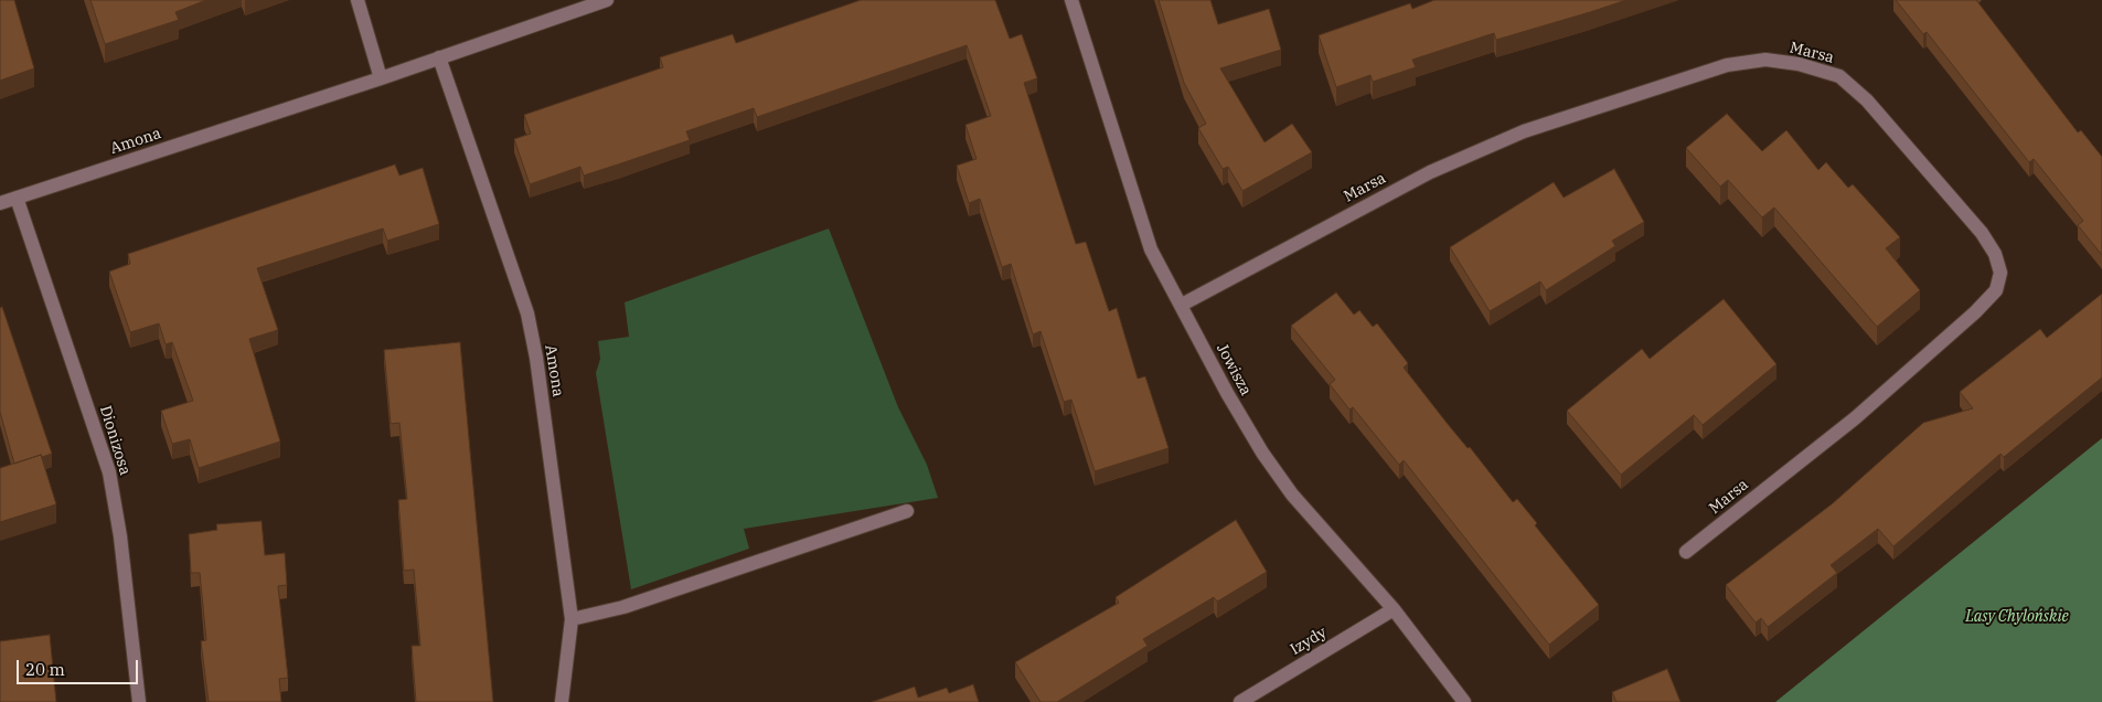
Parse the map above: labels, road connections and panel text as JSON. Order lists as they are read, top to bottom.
{
  "streets": {
    "street": [
      "Marsa",
      "Amona",
      "Jowisza",
      "Dionizosa",
      "Izydy"
    ]
  },
  "crossings": [
    ["Marsa", "Jowisza"],
    ["Amona", "Dionizosa"],
    ["Jowisza", "Izydy"]
  ],
  "parks": ["Lasy Chylońskie"],
  "scale_bar": "20 m"
}
